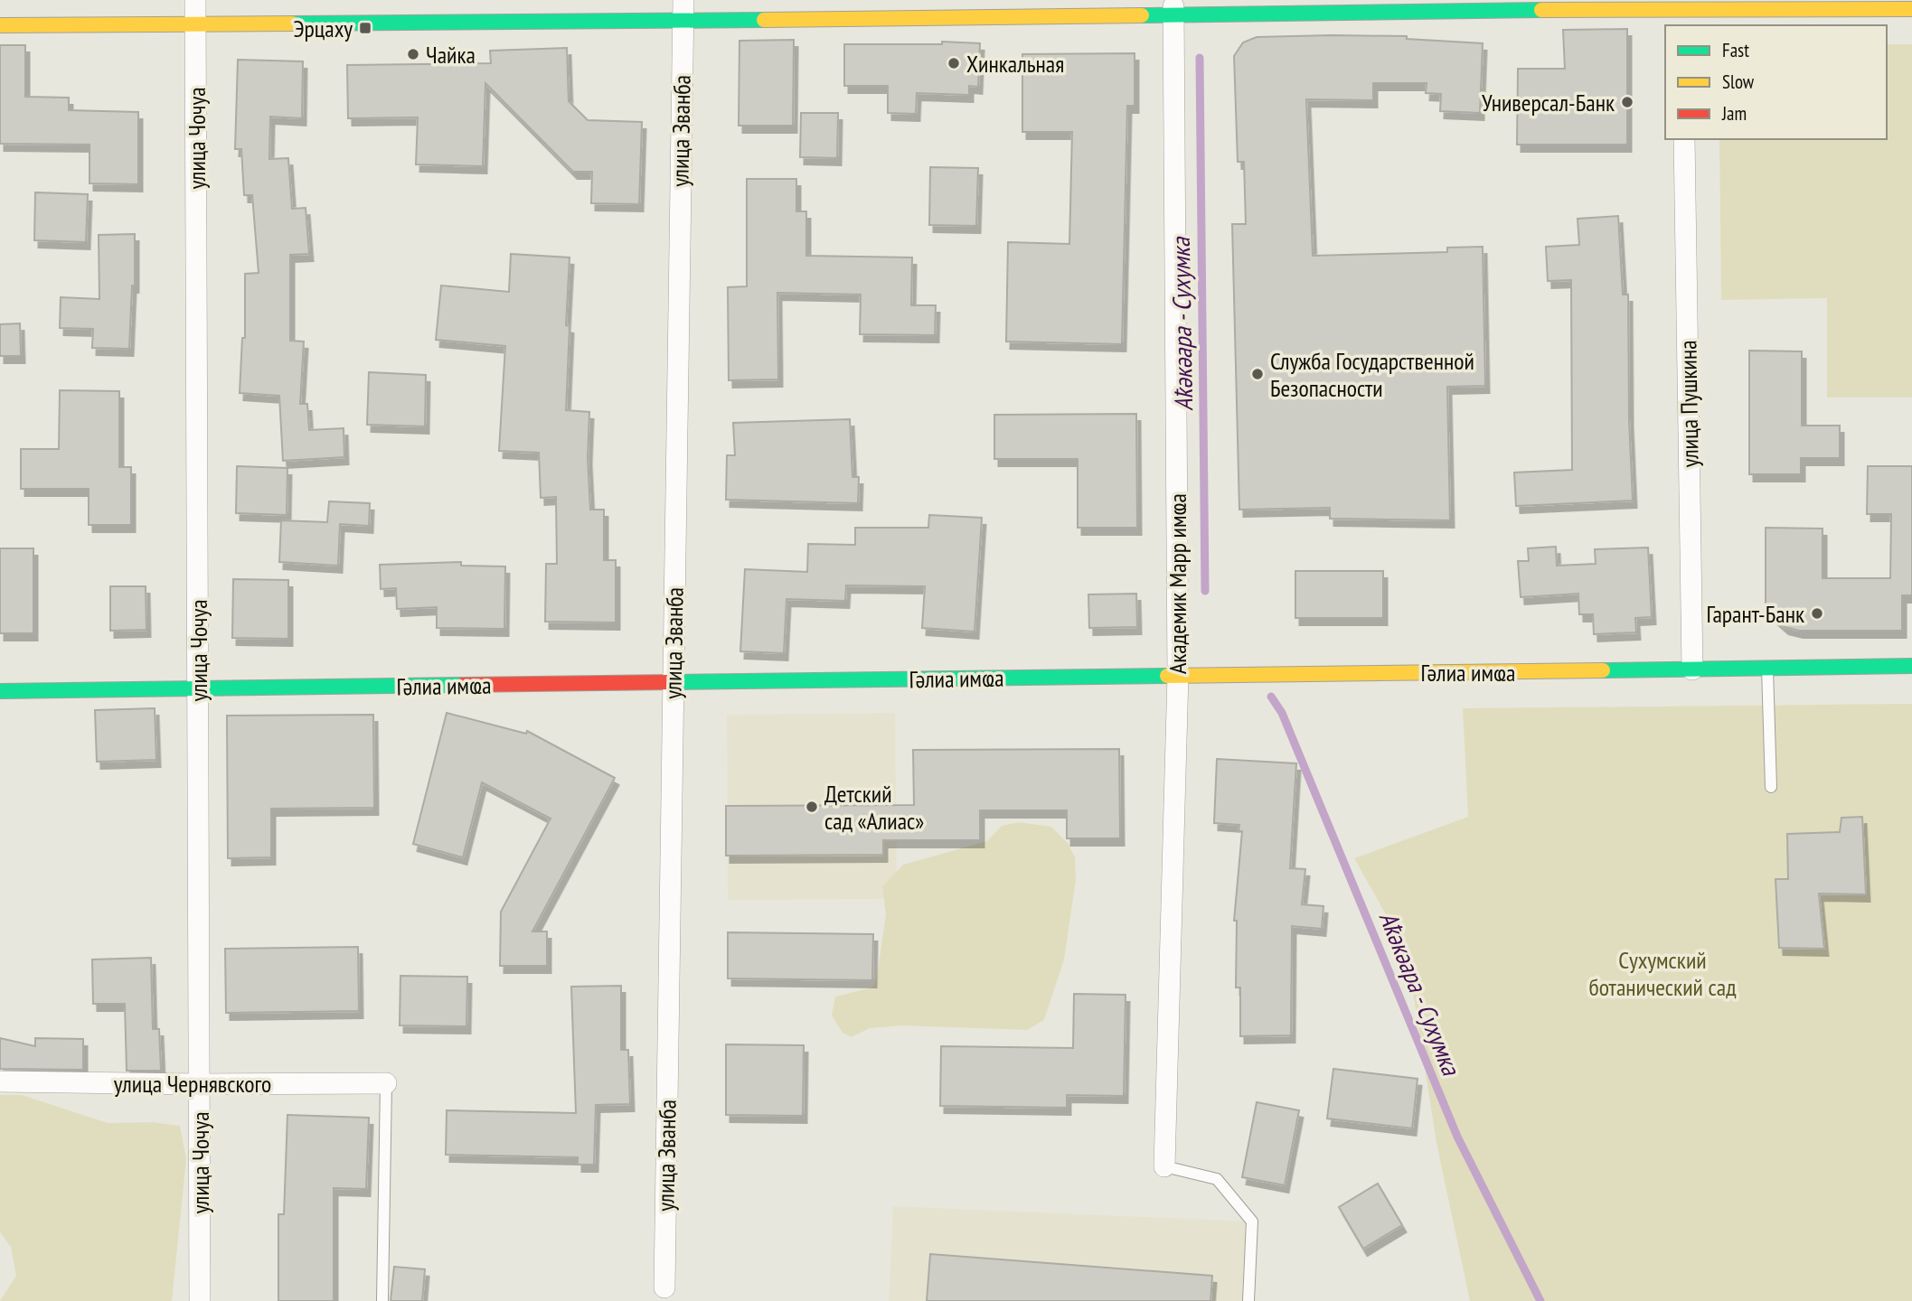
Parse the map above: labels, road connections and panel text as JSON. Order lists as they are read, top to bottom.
{
  "streets": {
    "main road": ["Гәлиа имҩа"],
    "street": [
      "улица Званба",
      "улица Чочуа",
      "улица Пушкина",
      "Академик Марр имҩа",
      "улица Чернявского"
    ]
  },
  "crossings": [
    ["улица Званба", "Гәлиа имҩа"],
    ["улица Чочуа", "Гәлиа имҩа"],
    ["улица Чочуа", "улица Чернявского"],
    ["улица Пушкина", "Гәлиа имҩа"],
    ["Академик Марр имҩа", "Гәлиа имҩа"]
  ],
  "water": ["Аҟәкәара - Сухумка"],
  "parks": ["Сухумский ботанический сад"],
  "places": {
    "transit": ["Эрцаху"],
    "other": [
      "Чайка",
      "Хинкальная",
      "Универсал-Банк",
      "Служба Государственной Безопасности",
      "Гарант-Банк",
      "Детский сад «Алиас»"
    ]
  },
  "legend": ["Fast", "Slow", "Jam"]
}
